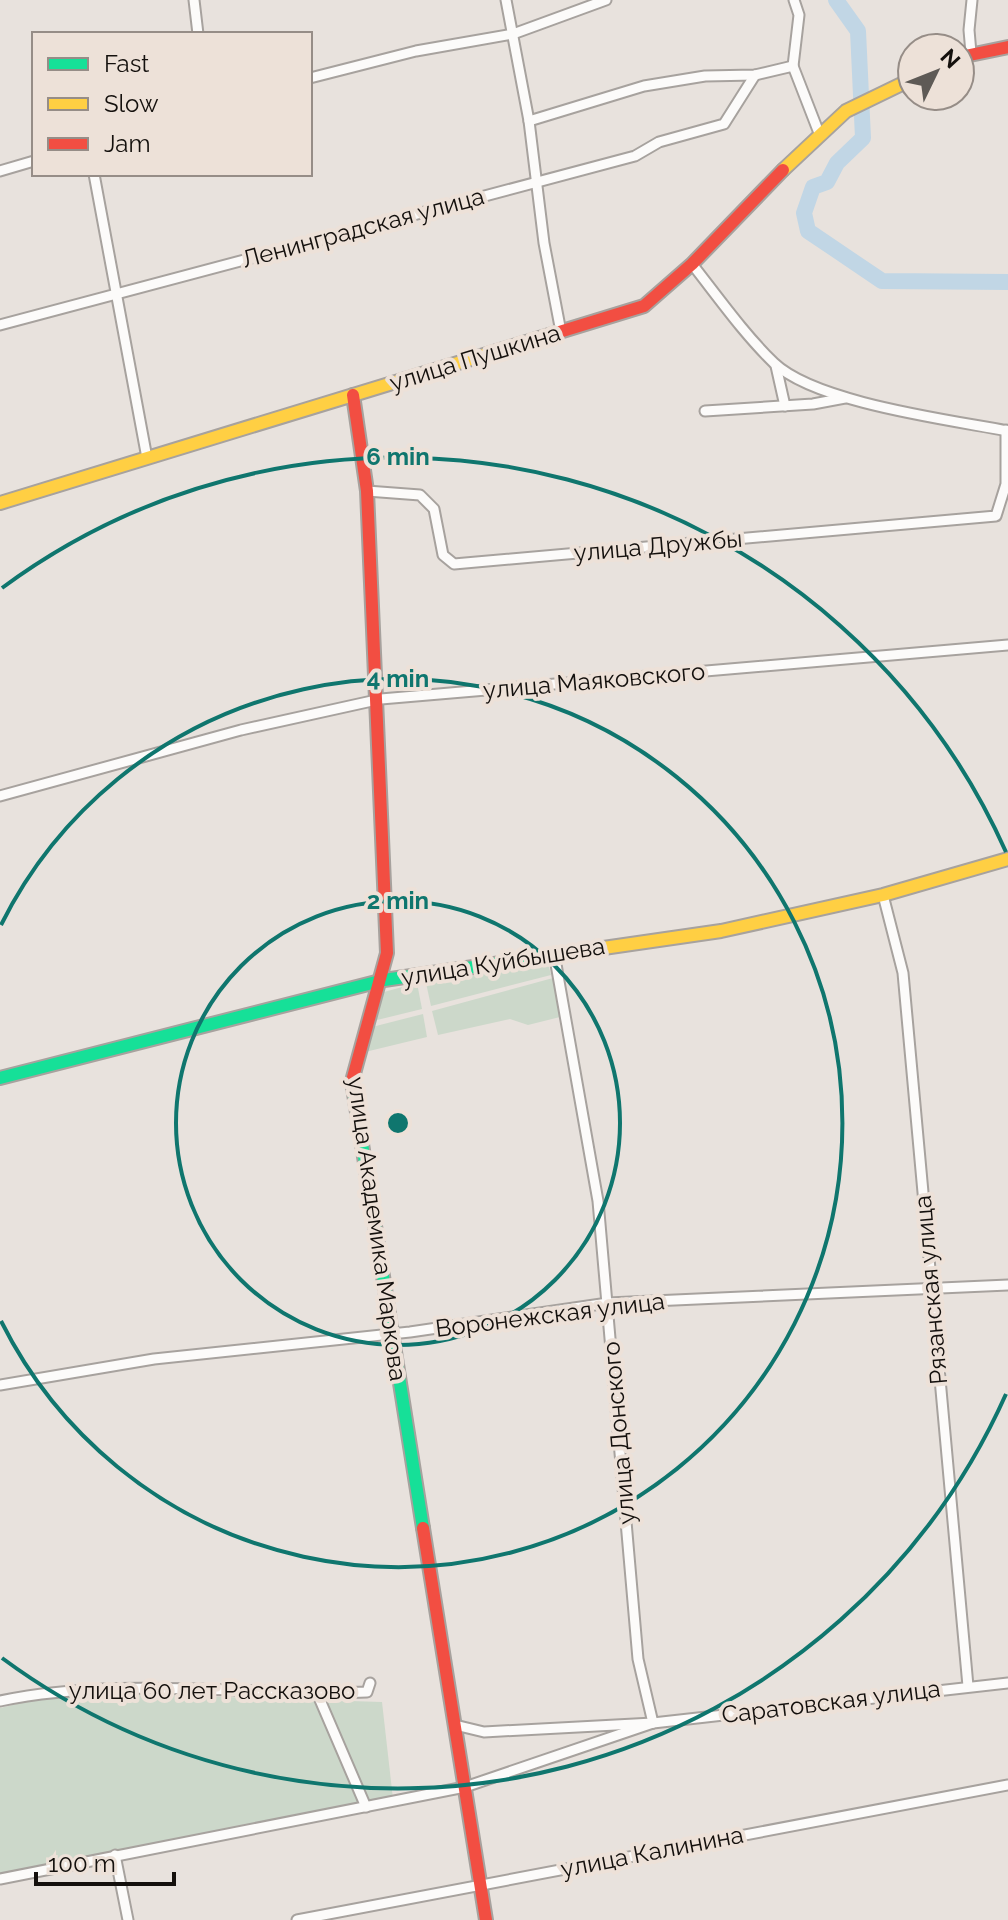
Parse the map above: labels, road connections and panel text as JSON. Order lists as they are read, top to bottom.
{
  "streets": {
    "street": [
      "Ленинградская улица",
      "улица Пушкина",
      "улица Дружбы",
      "улица Маяковского",
      "улица Куйбышева",
      "улица Академика Маркова",
      "Рязанская улица",
      "Воронежская улица",
      "улица Донского",
      "улица 60 лет Рассказово",
      "Саратовская улица",
      "улица Калинина"
    ]
  },
  "crossings": [
    ["улица Пушкина", "улица Академика Маркова"],
    ["улица Дружбы", "улица Академика Маркова"],
    ["улица Маяковского", "улица Академика Маркова"],
    ["улица Куйбышева", "улица Академика Маркова"],
    ["улица Куйбышева", "Рязанская улица"],
    ["улица Куйбышева", "улица Донского"],
    ["улица Академика Маркова", "Воронежская улица"],
    ["улица Академика Маркова", "Саратовская улица"],
    ["улица Академика Маркова", "улица Калинина"],
    ["Рязанская улица", "Воронежская улица"],
    ["Рязанская улица", "Саратовская улица"],
    ["Воронежская улица", "улица Донского"],
    ["улица Донского", "Саратовская улица"]
  ],
  "legend": ["Fast", "Slow", "Jam"],
  "scale_bar": "100 m",
  "north": "top right",
  "rings": ["6 min", "4 min", "2 min"]
}
